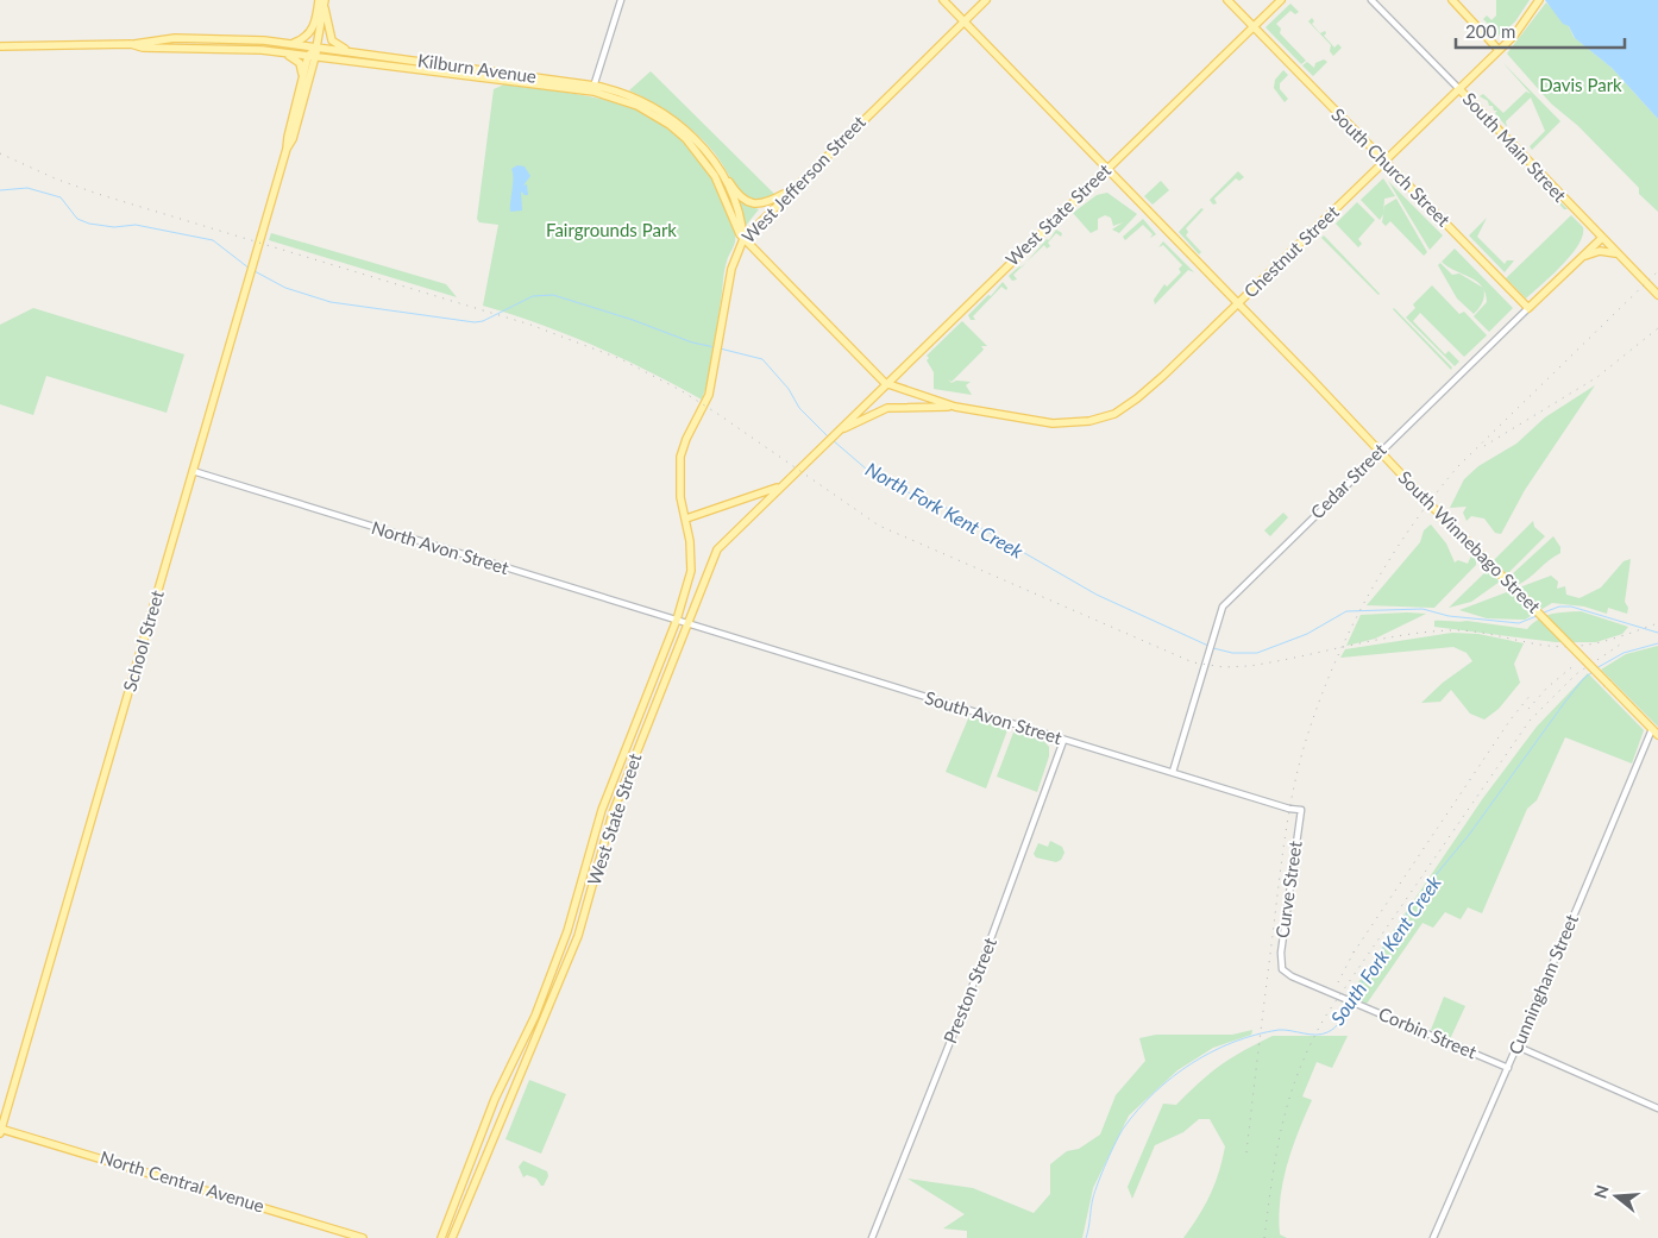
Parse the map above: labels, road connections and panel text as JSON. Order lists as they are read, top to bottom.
{
  "streets": {
    "main road": [
      "Kilburn Avenue",
      "South Main Street",
      "South Church Street",
      "West Jefferson Street",
      "West State Street",
      "Chestnut Street",
      "Cedar Street",
      "South Winnebago Street",
      "School Street",
      "North Central Avenue"
    ],
    "street": [
      "North Avon Street",
      "South Avon Street",
      "Curve Street",
      "Cunningham Street",
      "Preston Street",
      "Corbin Street"
    ]
  },
  "crossings": [
    ["Kilburn Avenue", "West Jefferson Street"],
    ["Kilburn Avenue", "West State Street"],
    ["Kilburn Avenue", "Chestnut Street"],
    ["Kilburn Avenue", "School Street"],
    ["South Main Street", "Chestnut Street"],
    ["South Main Street", "Cedar Street"],
    ["South Church Street", "West State Street"],
    ["South Church Street", "Chestnut Street"],
    ["South Church Street", "Cedar Street"],
    ["West Jefferson Street", "West State Street"],
    ["West Jefferson Street", "South Winnebago Street"],
    ["West State Street", "South Winnebago Street"],
    ["West State Street", "North Avon Street"],
    ["West State Street", "South Avon Street"],
    ["Chestnut Street", "South Winnebago Street"],
    ["Cedar Street", "South Winnebago Street"],
    ["Cedar Street", "South Avon Street"],
    ["South Winnebago Street", "Cunningham Street"],
    ["North Avon Street", "School Street"],
    ["North Avon Street", "South Avon Street"],
    ["School Street", "North Central Avenue"],
    ["South Avon Street", "Curve Street"],
    ["South Avon Street", "Preston Street"],
    ["Curve Street", "Corbin Street"],
    ["Cunningham Street", "Corbin Street"]
  ],
  "water": ["North Fork Kent Creek", "South Fork Kent Creek"],
  "parks": ["Davis Park", "Fairgrounds Park"],
  "scale_bar": "200 m",
  "north": "left"
}
